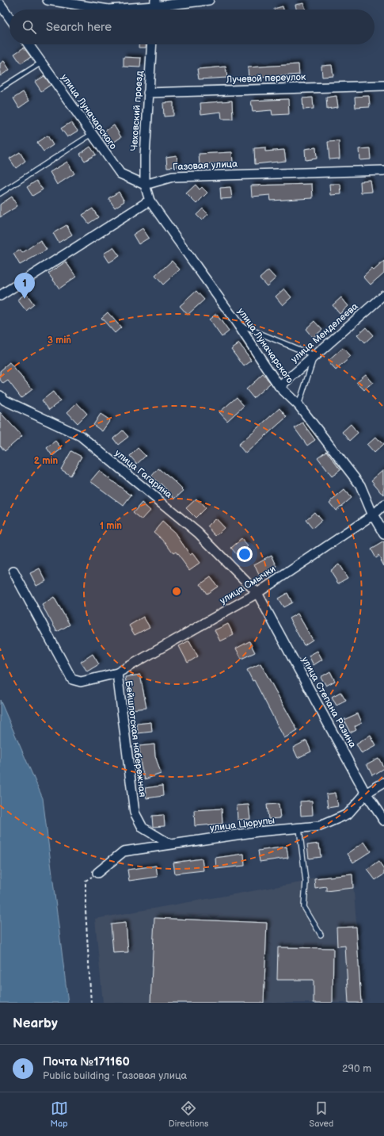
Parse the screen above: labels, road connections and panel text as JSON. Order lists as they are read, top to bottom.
{
  "streets": {
    "street": [
      "Лучевой переулок",
      "Чеховский проезд",
      "улица Луначарского",
      "Газовая улица",
      "улица Менделеева",
      "улица Гагарина",
      "улица Смычки",
      "улица Степана Разина",
      "Бейшлотская набережная",
      "улица Цюрупы"
    ]
  },
  "crossings": [
    ["Лучевой переулок", "Чеховский проезд"],
    ["Чеховский проезд", "улица Луначарского"],
    ["Чеховский проезд", "Газовая улица"],
    ["улица Луначарского", "Газовая улица"],
    ["улица Луначарского", "улица Менделеева"],
    ["улица Луначарского", "улица Смычки"],
    ["улица Гагарина", "улица Смычки"],
    ["улица Гагарина", "улица Степана Разина"],
    ["улица Смычки", "улица Степана Разина"],
    ["улица Смычки", "Бейшлотская набережная"],
    ["улица Степана Разина", "улица Цюрупы"],
    ["Бейшлотская набережная", "улица Цюрупы"]
  ],
  "page": {
    "search": "Search here",
    "pins": "1",
    "heading": "Nearby",
    "list": [
      {
        "mark": "1",
        "name": "Почта №171160",
        "note": "Public building · Газовая улица",
        "value": "290 m"
      }
    ],
    "nav": ["Map", "Directions", "Saved"]
  },
  "rings": ["3 min", "2 min", "1 min"]
}
